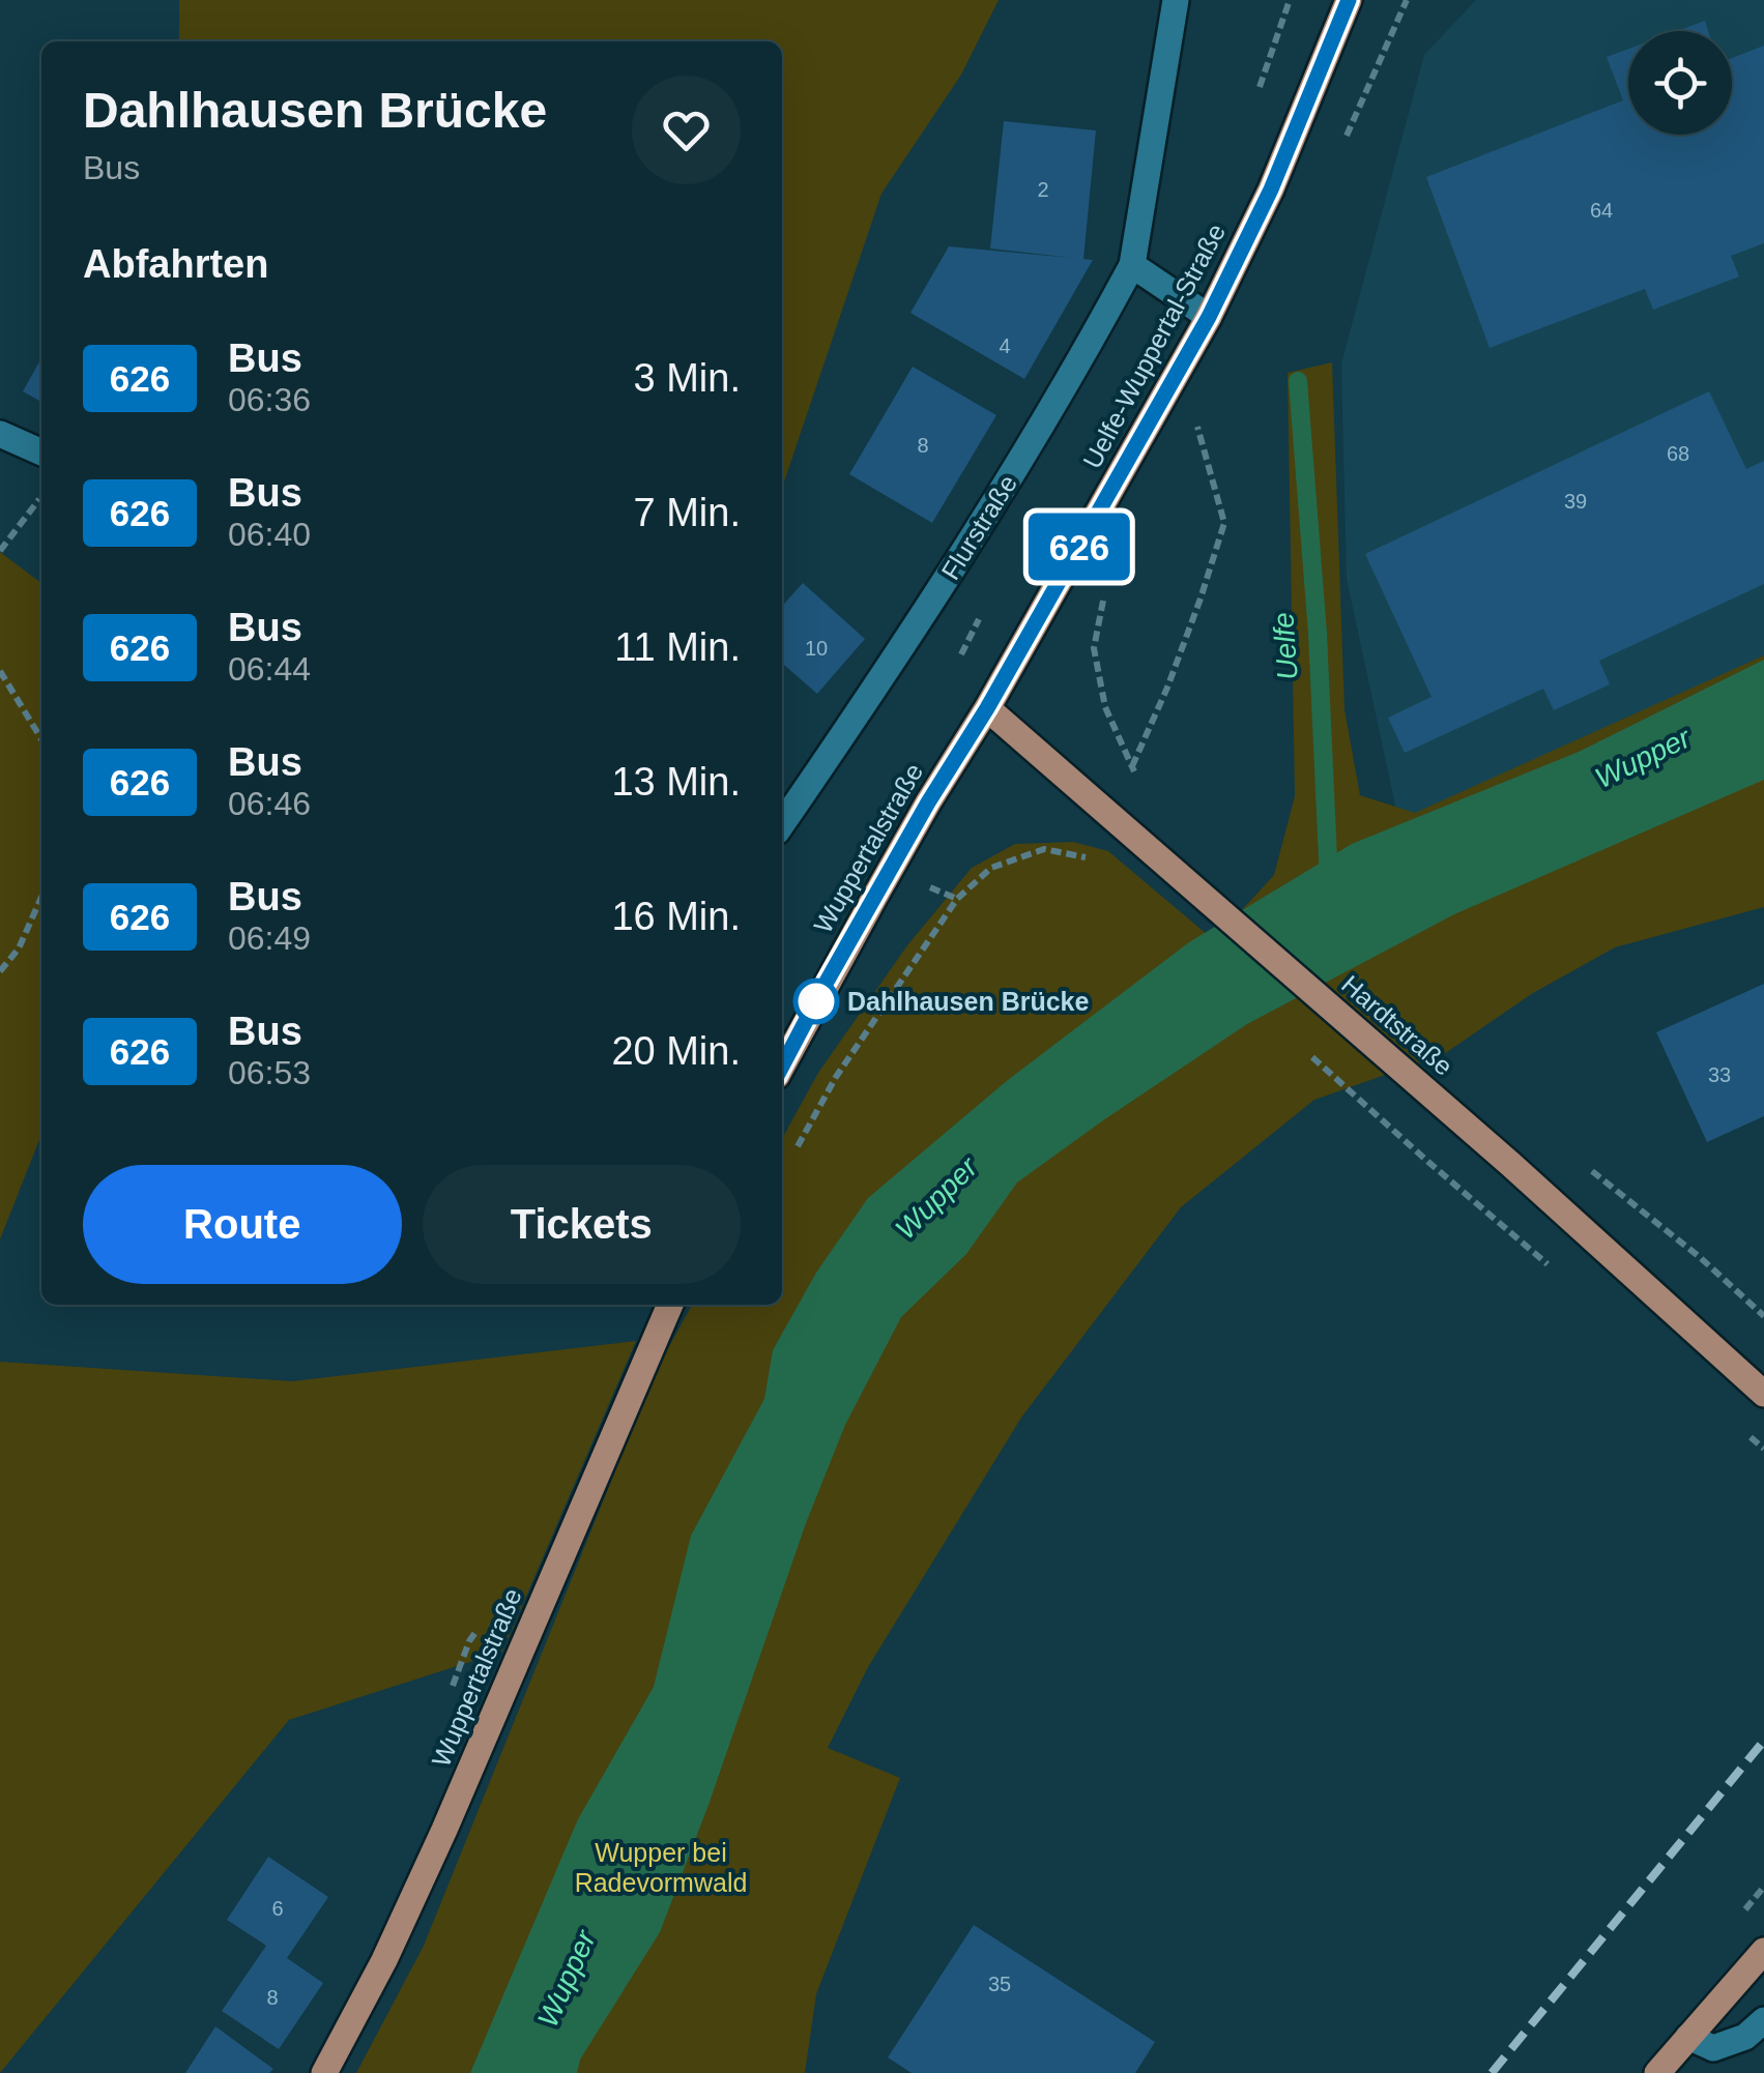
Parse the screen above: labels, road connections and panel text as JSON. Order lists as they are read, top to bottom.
{
  "streets": {
    "main road": ["Uelfe-Wuppertal-Straße", "Wuppertalstraße", "Hardtstraße"],
    "street": ["Flurstraße"]
  },
  "crossings": [
    ["Uelfe-Wuppertal-Straße", "Wuppertalstraße"],
    ["Uelfe-Wuppertal-Straße", "Hardtstraße"],
    ["Wuppertalstraße", "Hardtstraße"]
  ],
  "water": ["Uelfe", "Wupper"],
  "parks": ["Wupper bei Radevormwald"],
  "places": ["Dahlhausen Brücke"],
  "lines": ["bus line 626"],
  "house_numbers": [
    "2",
    "64",
    "4",
    "8",
    "68",
    "39",
    "10",
    "33",
    "6",
    "35",
    "8"
  ],
  "page": {
    "on_map": "626",
    "heading": [
      ["Dahlhausen Brücke", "Bus"],
      "Abfahrten"
    ],
    "list": [
      {
        "mark": "626",
        "name": "Bus",
        "note": "06:36",
        "value": "3 Min."
      },
      {
        "mark": "626",
        "name": "Bus",
        "note": "06:40",
        "value": "7 Min."
      },
      {
        "mark": "626",
        "name": "Bus",
        "note": "06:44",
        "value": "11 Min."
      },
      {
        "mark": "626",
        "name": "Bus",
        "note": "06:46",
        "value": "13 Min."
      },
      {
        "mark": "626",
        "name": "Bus",
        "note": "06:49",
        "value": "16 Min."
      },
      {
        "mark": "626",
        "name": "Bus",
        "note": "06:53",
        "value": "20 Min."
      }
    ],
    "buttons": ["Route", "Tickets"]
  }
}
